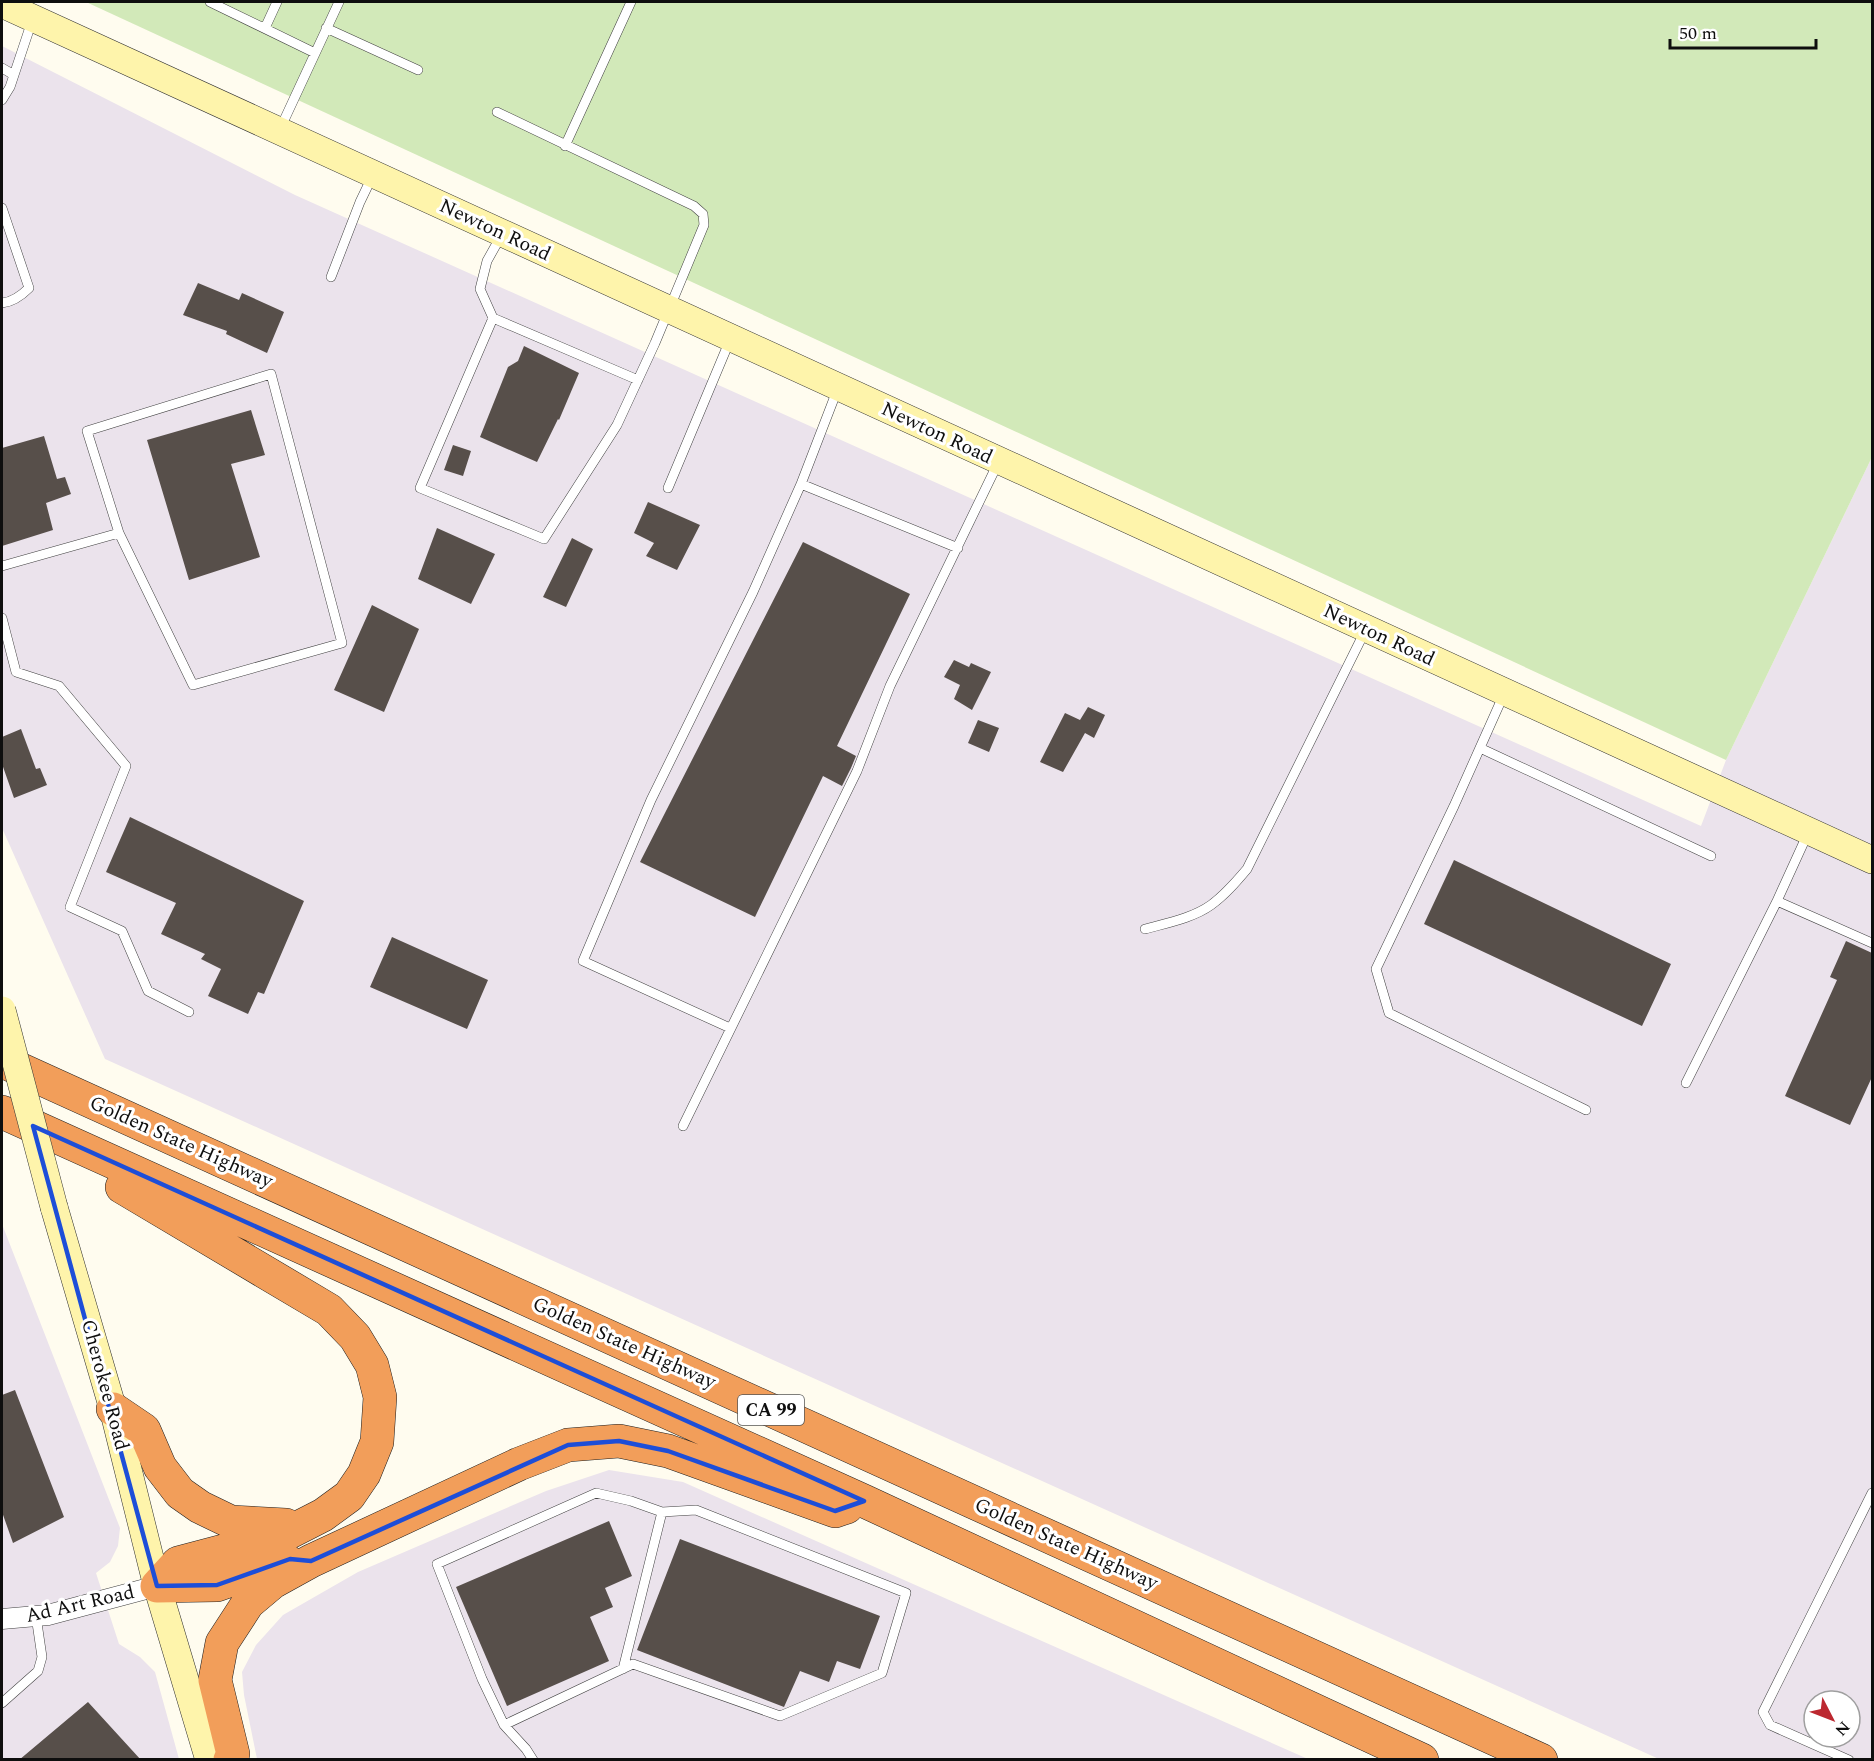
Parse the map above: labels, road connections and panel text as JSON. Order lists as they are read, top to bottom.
{
  "streets": {
    "highway": ["Golden State Highway", "CA 99"],
    "street": ["Newton Road", "Cherokee Road", "Ad Art Road"]
  },
  "crossings": [
    ["Cherokee Road", "Ad Art Road"]
  ],
  "scale_bar": "50 m",
  "north": "bottom right"
}
